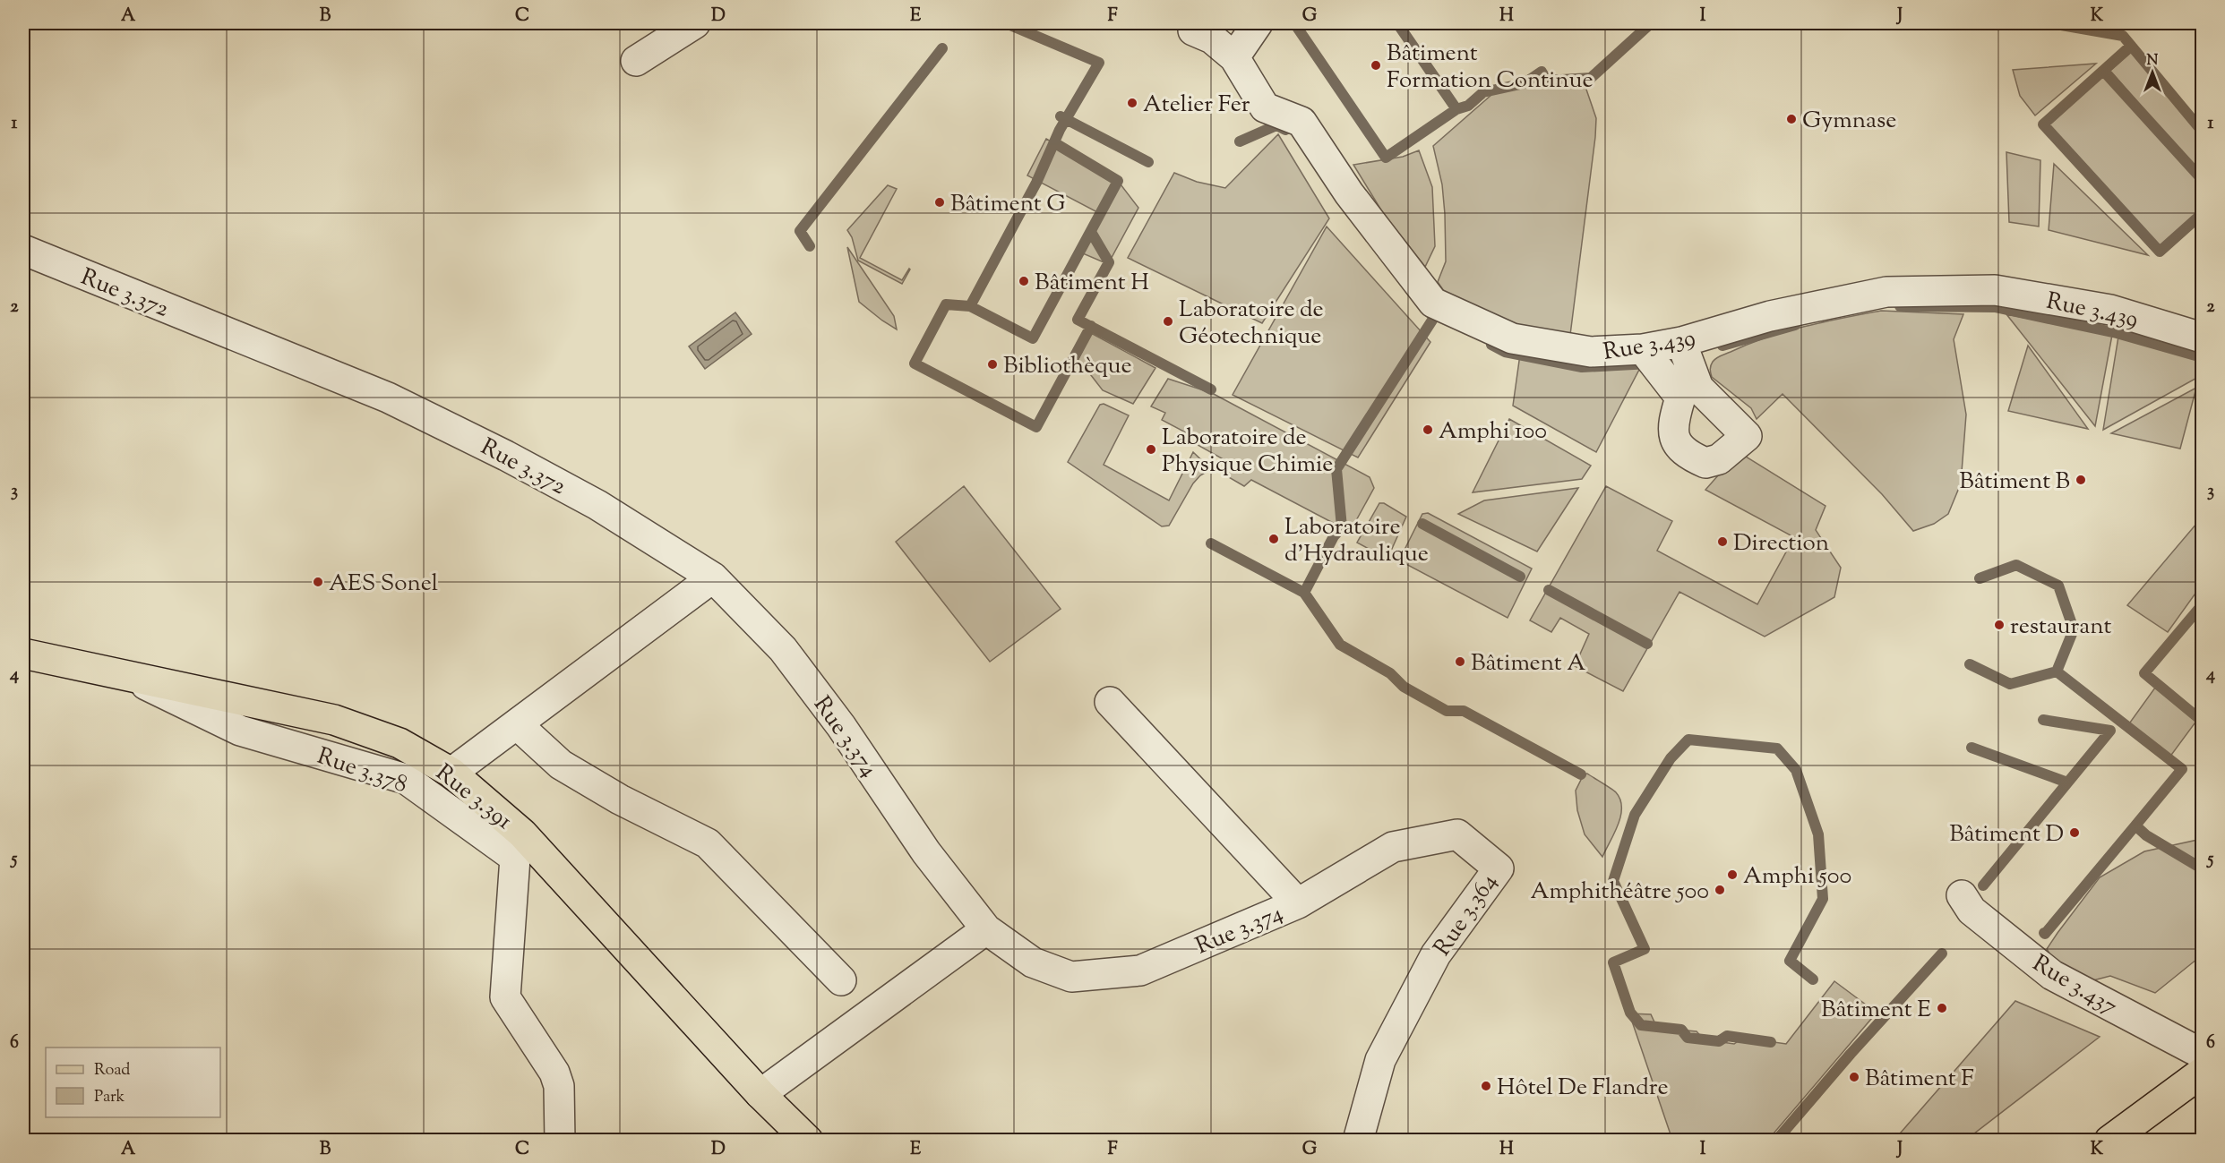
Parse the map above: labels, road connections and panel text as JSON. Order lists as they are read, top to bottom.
{
  "streets": {
    "main road": ["Rue 3.391"],
    "street": [
      "Rue 3.372",
      "Rue 3.439",
      "Rue 3.374",
      "Rue 3.378",
      "Rue 3.364",
      "Rue 3.437"
    ]
  },
  "crossings": [
    ["Rue 3.372", "Rue 3.374"],
    ["Rue 3.374", "Rue 3.364"],
    ["Rue 3.378", "Rue 3.391"]
  ],
  "places": [
    "Bâtiment Formation Continue",
    "Atelier Fer",
    "Gymnase",
    "Bâtiment G",
    "Bâtiment H",
    "Laboratoire de Géotechnique",
    "Bibliothèque",
    "Amphi 100",
    "Laboratoire de Physique Chimie",
    "Bâtiment B",
    "Laboratoire d'Hydraulique",
    "Direction",
    "AES Sonel",
    "restaurant",
    "Bâtiment A",
    "Bâtiment D",
    "Amphi 500",
    "Amphithéâtre 500",
    "Bâtiment E",
    "Bâtiment F",
    "Hôtel De Flandre"
  ],
  "legend": ["Road", "Park"],
  "north": "top",
  "grid": {
    "columns": [
      "A",
      "B",
      "C",
      "D",
      "E",
      "F",
      "G",
      "H",
      "I",
      "J",
      "K"
    ],
    "rows": [
      "1",
      "2",
      "3",
      "4",
      "5",
      "6"
    ]
  }
}
